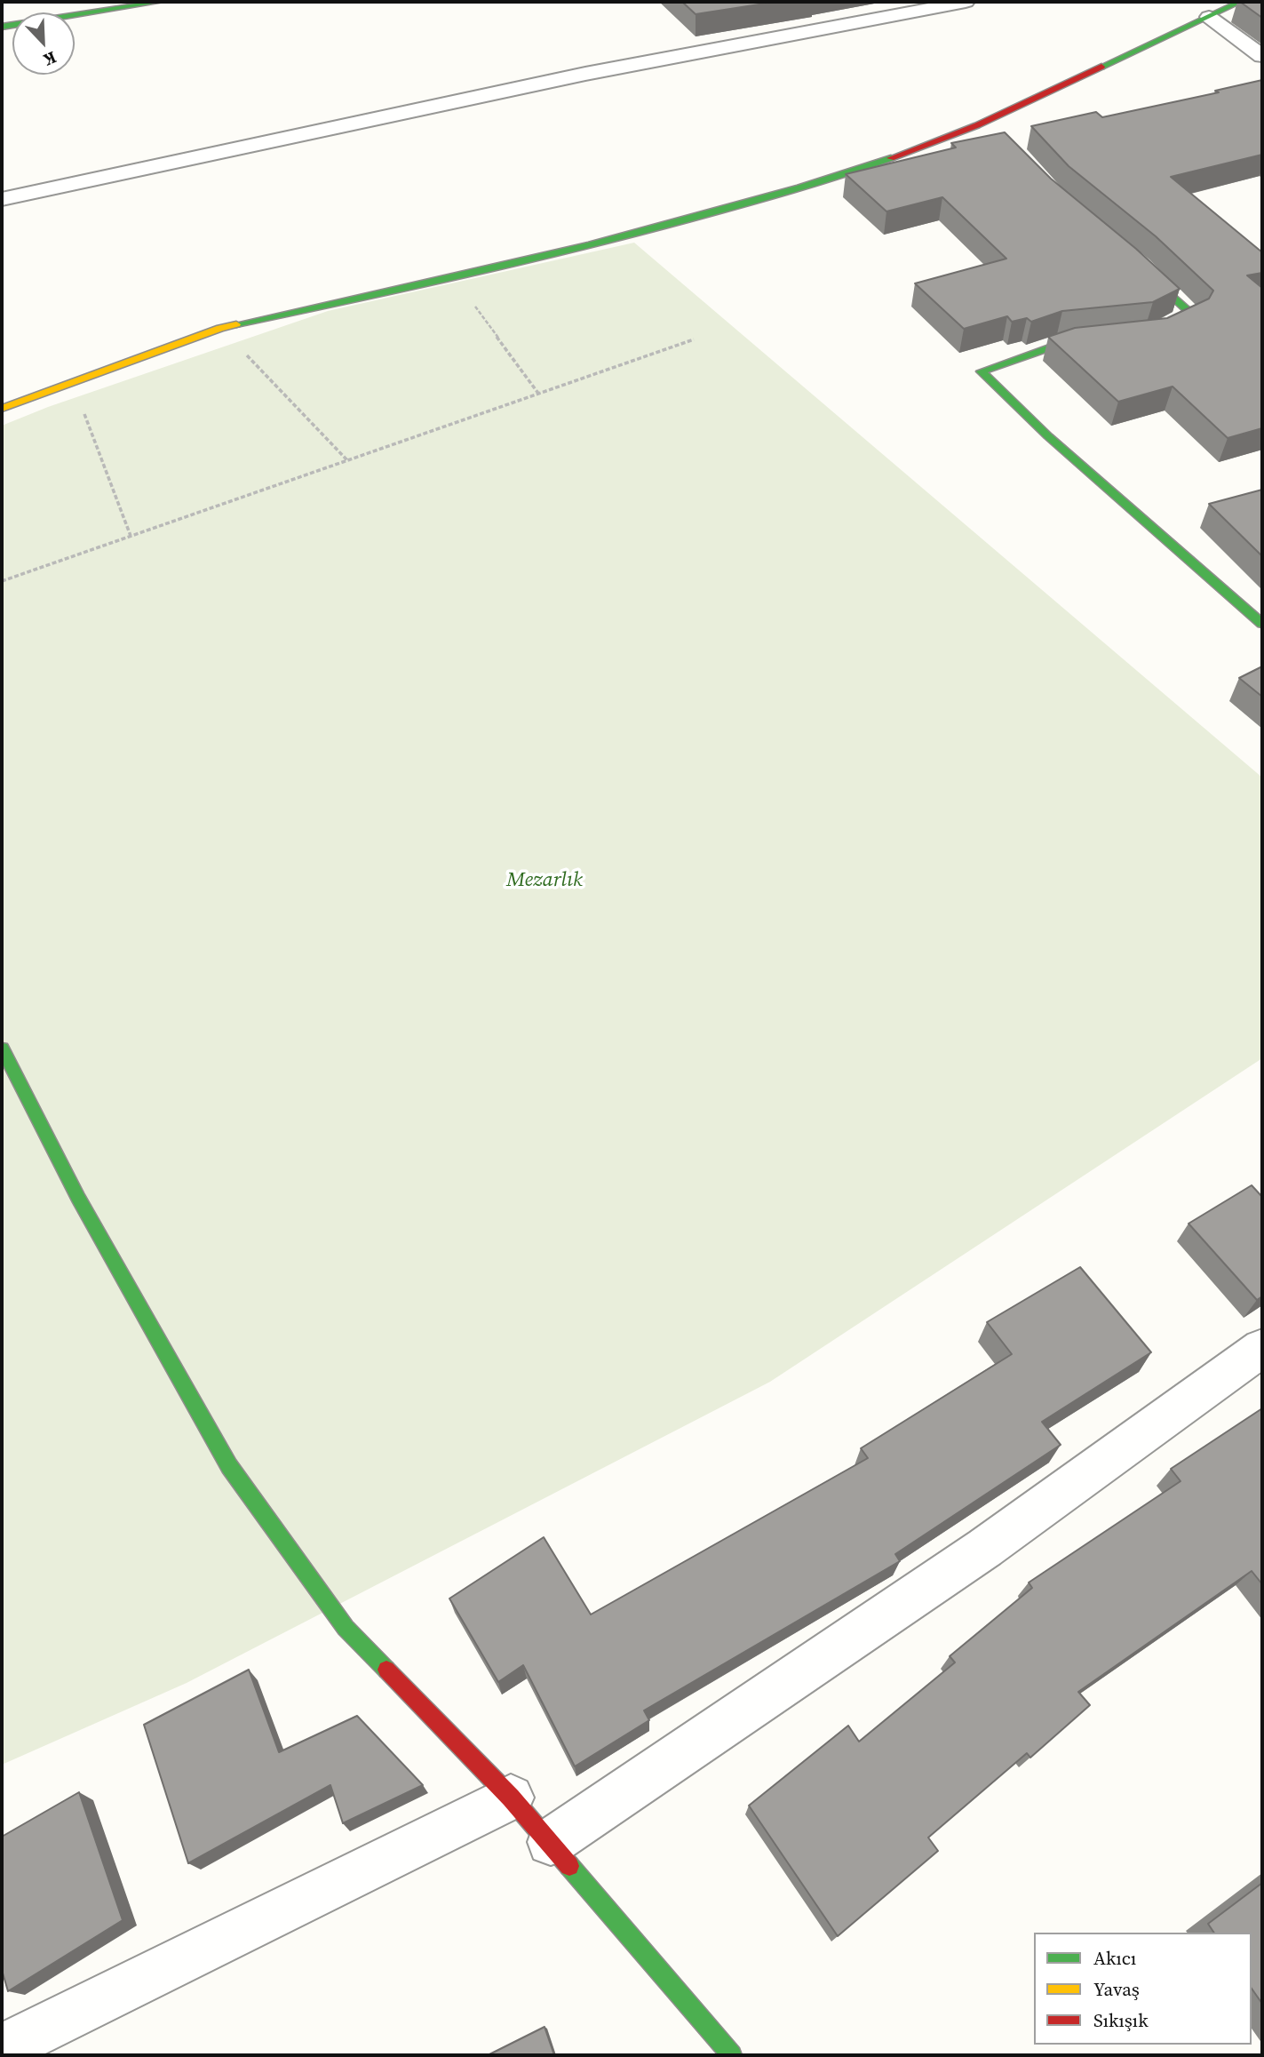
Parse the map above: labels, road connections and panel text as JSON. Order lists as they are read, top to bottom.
{
  "parks": ["Mezarlık"],
  "legend": ["Akıcı", "Yavaş", "Sıkışık"],
  "north": "bottom right"
}
